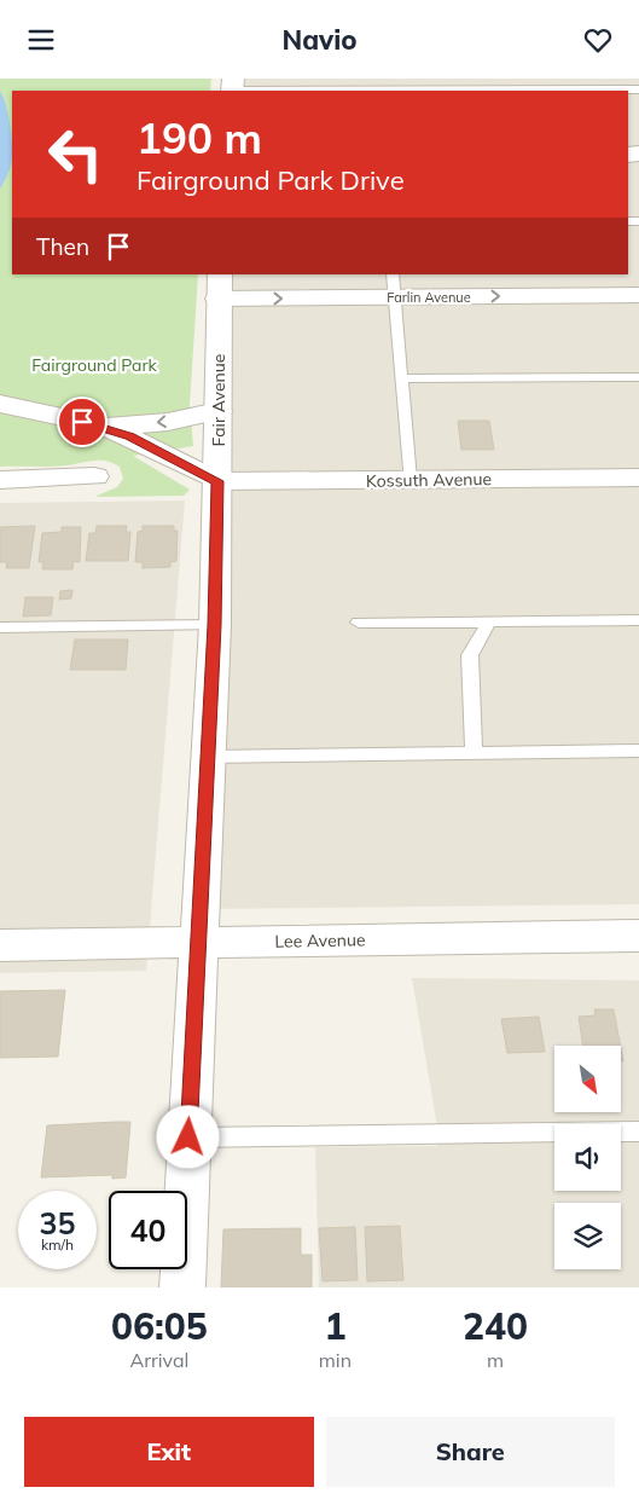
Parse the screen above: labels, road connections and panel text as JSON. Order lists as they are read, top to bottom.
{
  "streets": {
    "street": [
      "Farlin Avenue",
      "Fair Avenue",
      "Kossuth Avenue",
      "Lee Avenue"
    ]
  },
  "crossings": [
    ["Farlin Avenue", "Fair Avenue"],
    ["Fair Avenue", "Kossuth Avenue"],
    ["Fair Avenue", "Lee Avenue"]
  ],
  "one_way": ["Farlin Avenue"],
  "parks": ["Fairground Park"],
  "north": "bottom right",
  "page": {
    "header": "Navio",
    "turn": ["190 m", "Fairground Park Drive"],
    "then": "Then",
    "speed": "35 km/h",
    "limit": "40",
    "eta": [
      "06:05",
      "Arrival",
      "1",
      "min",
      "240",
      "m"
    ],
    "buttons": ["Exit", "Share"]
  }
}
